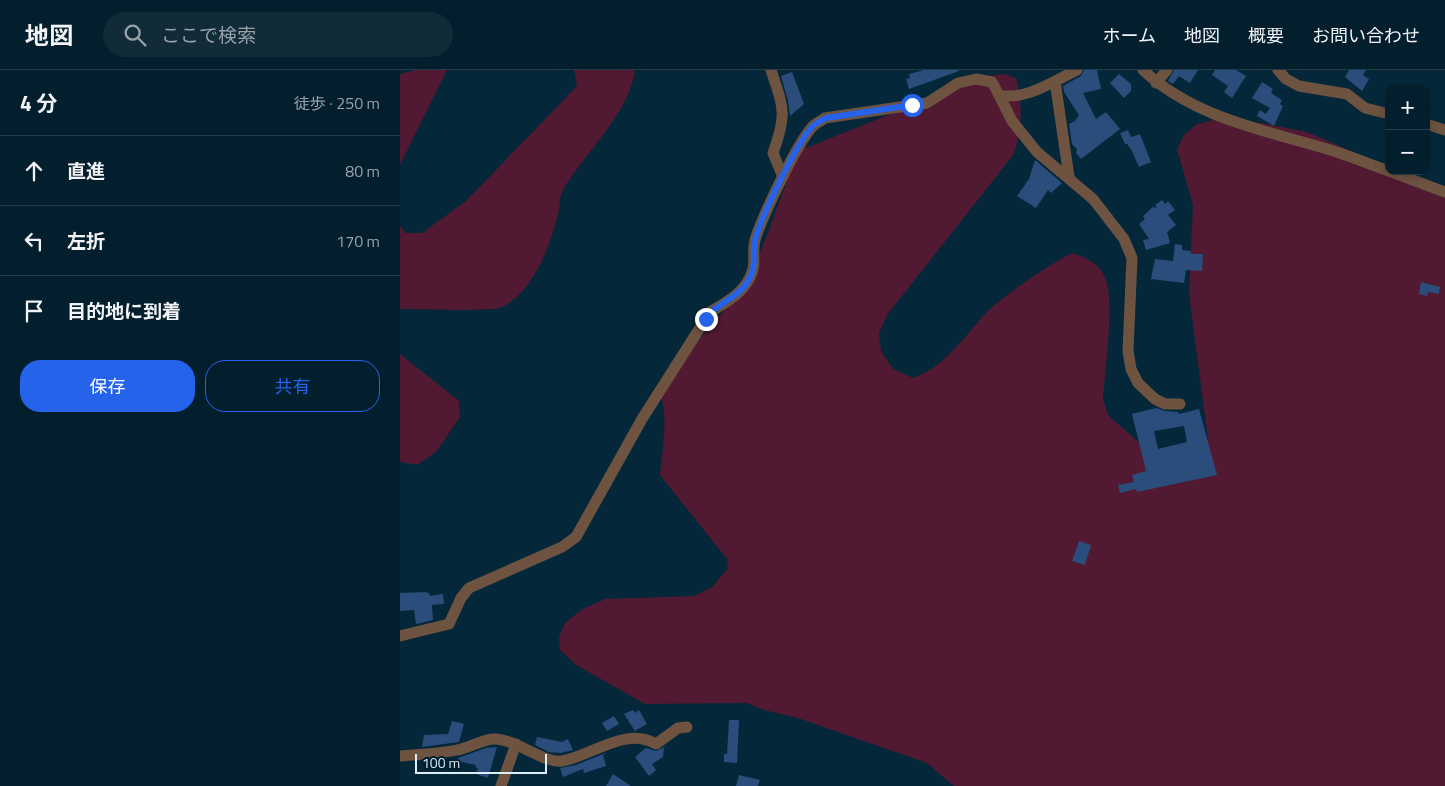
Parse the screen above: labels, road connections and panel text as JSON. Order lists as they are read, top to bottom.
{
  "scale_bar": "100 m",
  "page": {
    "header": "地図",
    "search": "ここで検索",
    "nav": [
      "ホーム",
      "地図",
      "概要",
      "お問い合わせ"
    ],
    "heading": ["4 分", "徒歩 · 250 m"],
    "map_buttons": ["+", "−"],
    "list": [
      ["直進", "80 m"],
      ["左折", "170 m"],
      "目的地に到着"
    ],
    "buttons": ["保存", "共有"],
    "scale": "100 m"
  }
}
